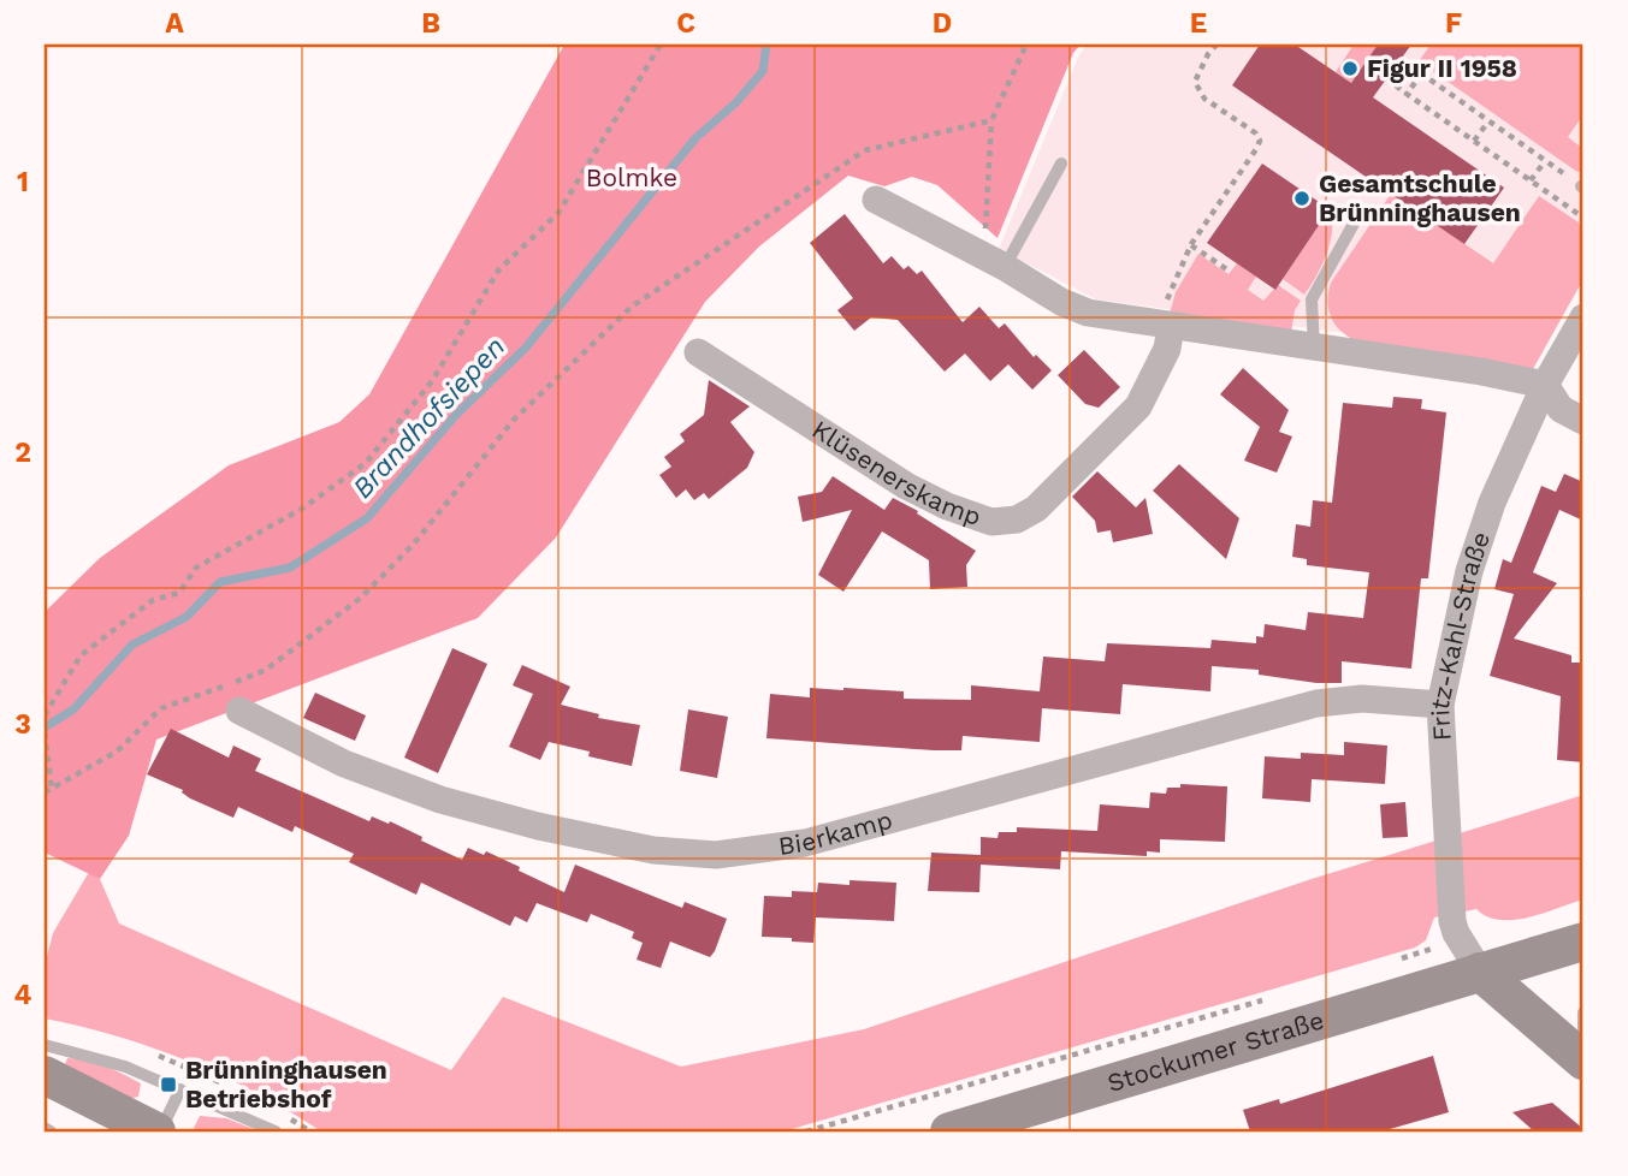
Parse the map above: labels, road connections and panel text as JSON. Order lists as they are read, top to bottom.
{
  "streets": {
    "main road": ["Stockumer Straße"],
    "street": ["Klüsenerskamp", "Fritz-Kahl-Straße", "Bierkamp"]
  },
  "crossings": [
    ["Fritz-Kahl-Straße", "Bierkamp"],
    ["Fritz-Kahl-Straße", "Stockumer Straße"]
  ],
  "water": ["Brandhofsiepen"],
  "parks": ["Bolmke"],
  "places": {
    "other": ["Figur II 1958", "Gesamtschule Brünninghausen"],
    "transit": ["Brünninghausen Betriebshof"]
  },
  "grid": {
    "columns": [
      "A",
      "B",
      "C",
      "D",
      "E",
      "F"
    ],
    "rows": [
      "1",
      "2",
      "3",
      "4"
    ]
  }
}
